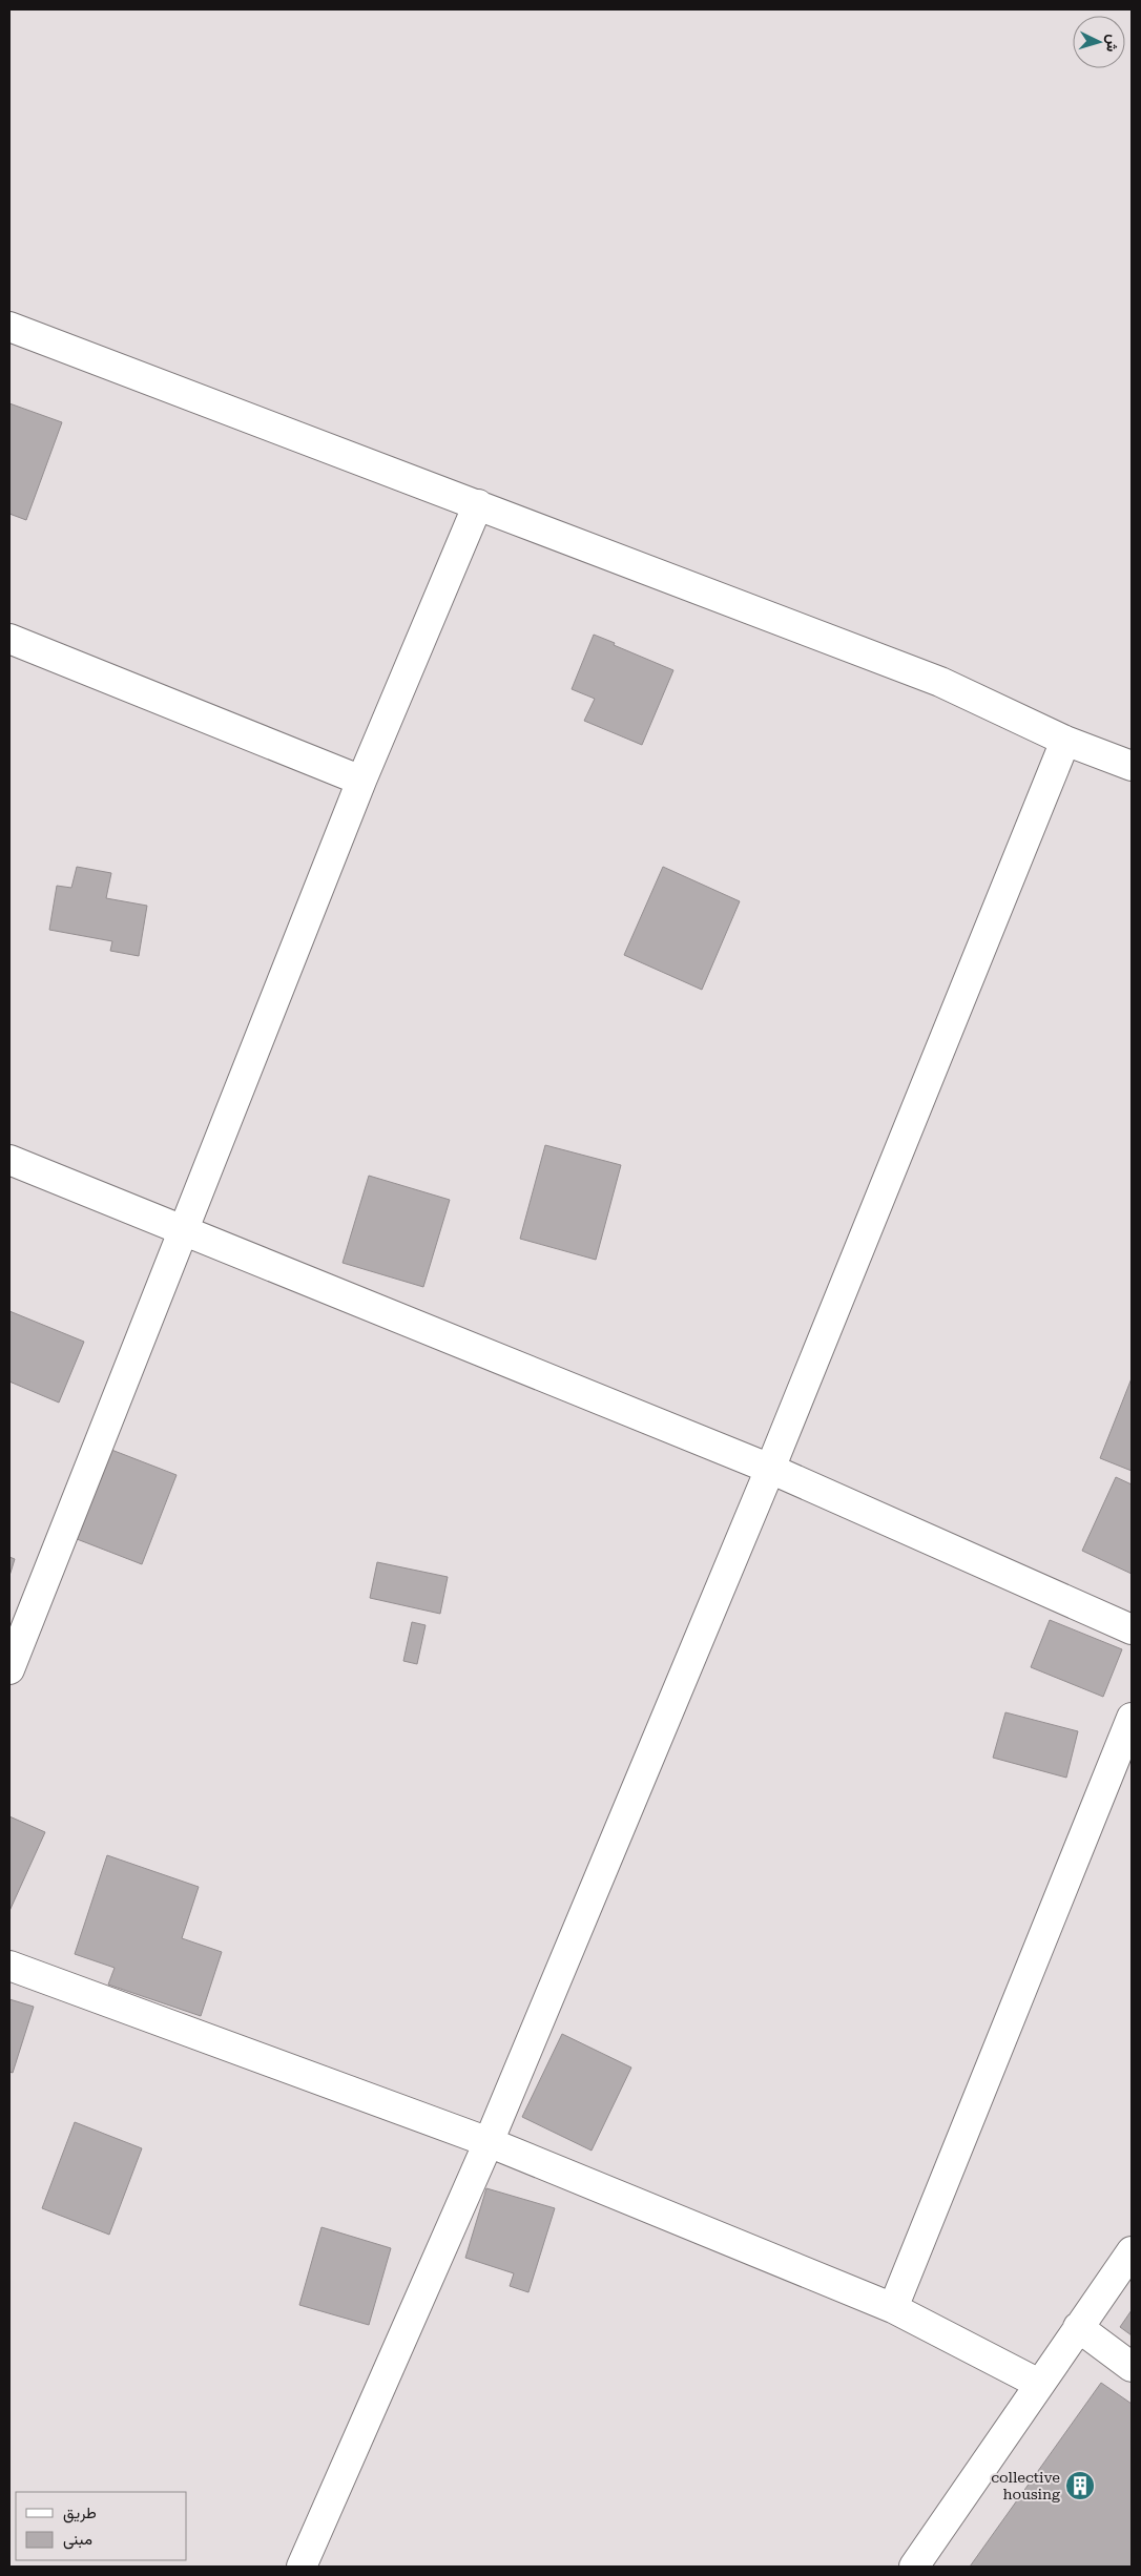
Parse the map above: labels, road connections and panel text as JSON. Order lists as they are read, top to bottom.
{
  "places": {
    "building": ["collective housing"]
  },
  "legend": ["طريق", "مبنى"],
  "north": "right"
}
